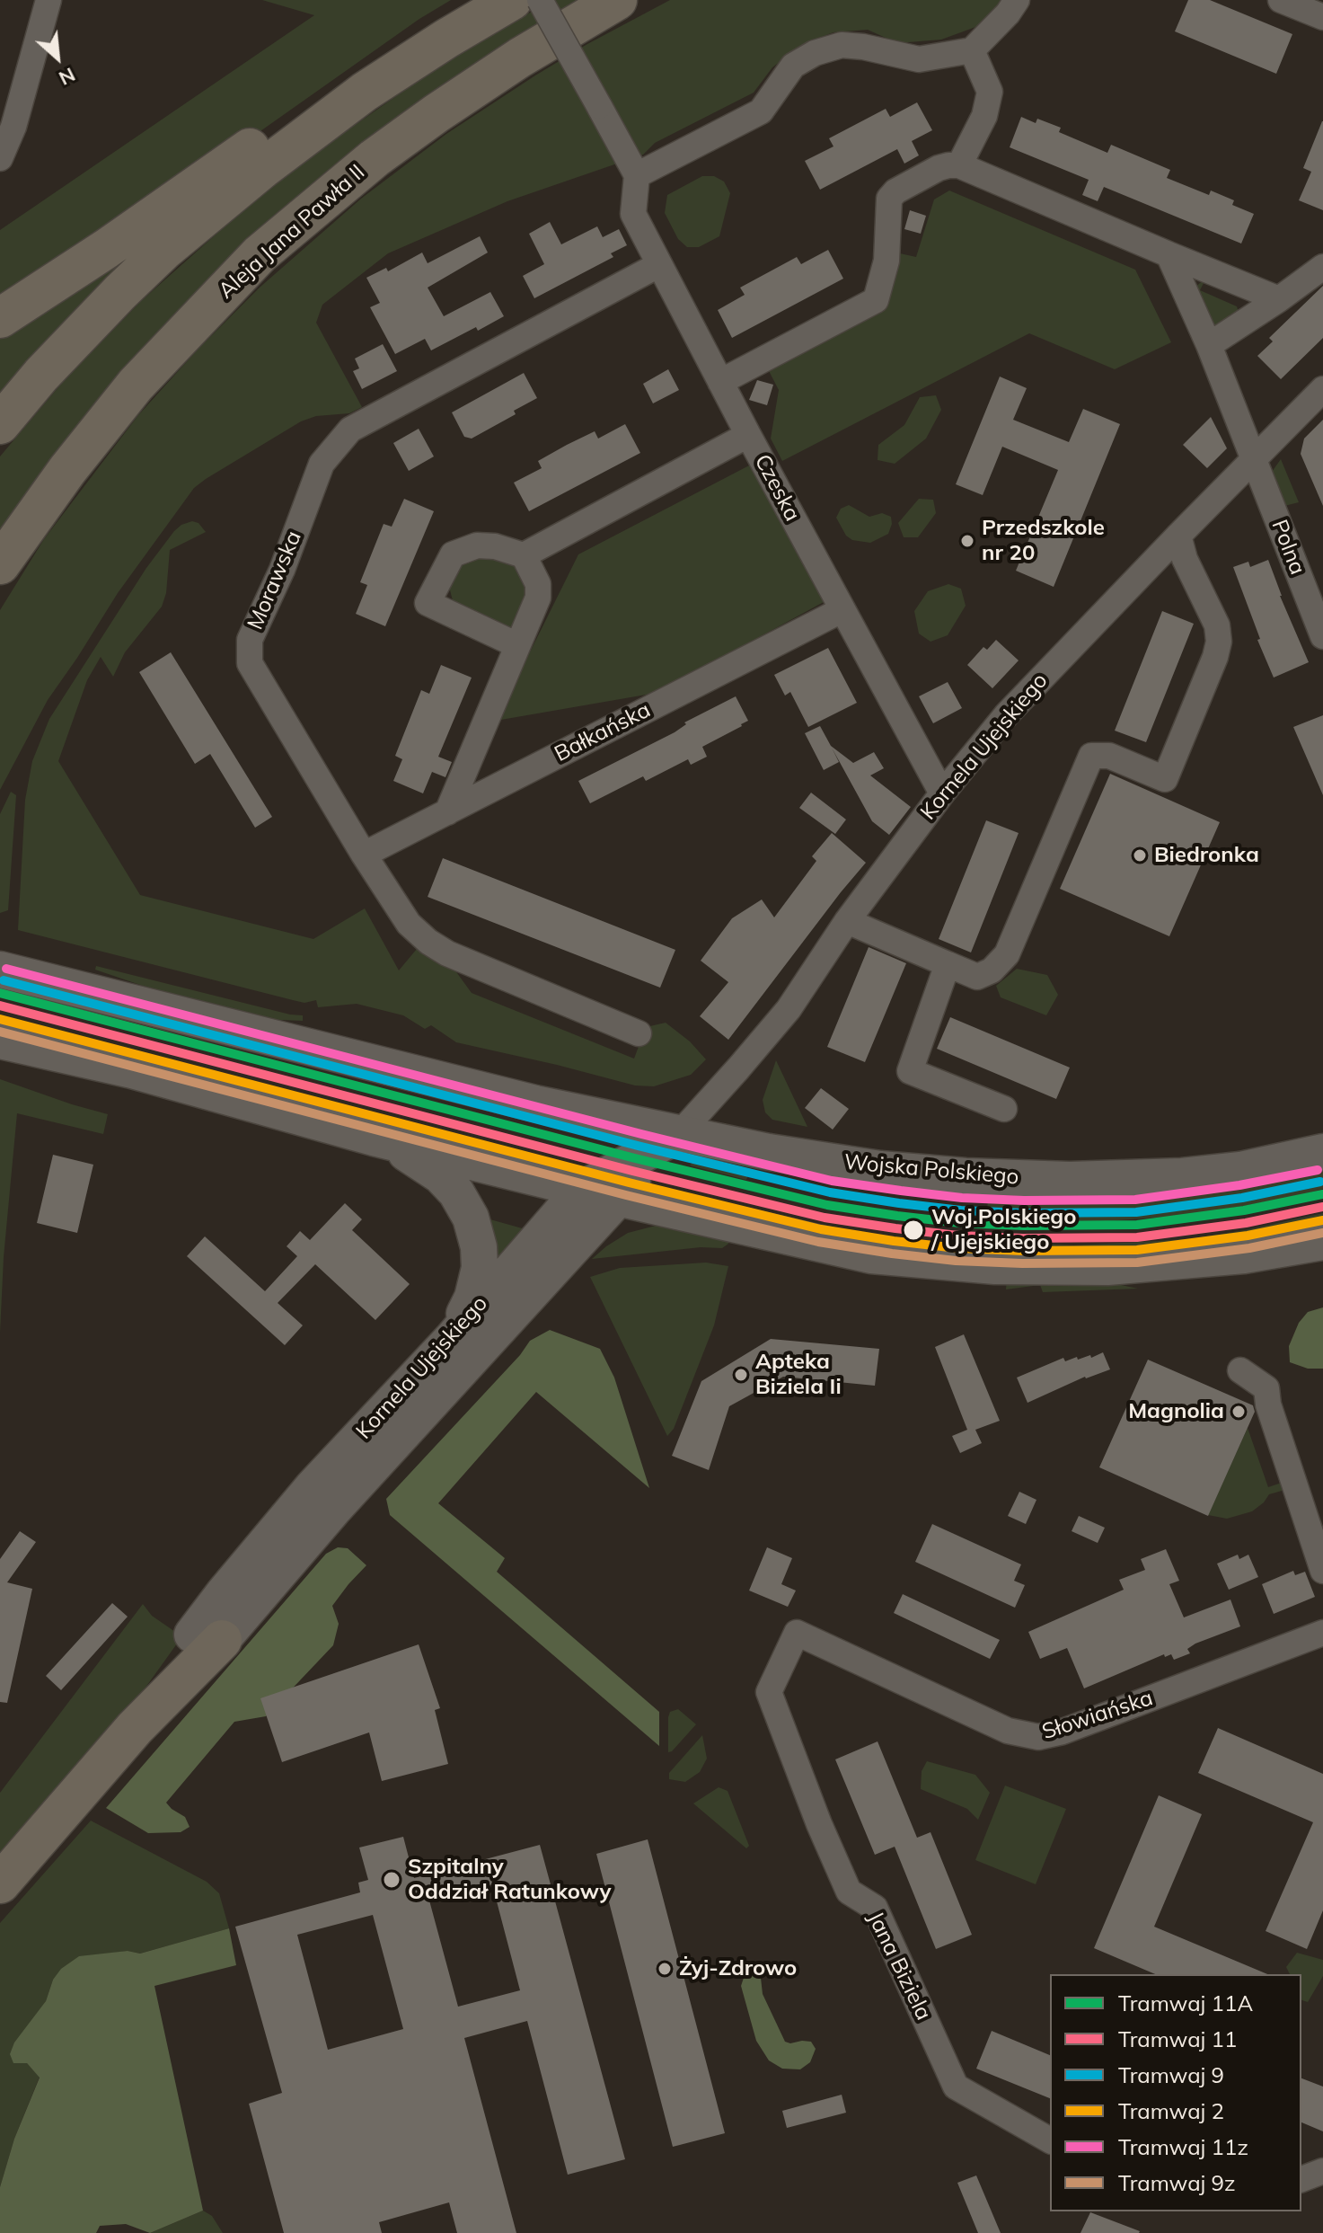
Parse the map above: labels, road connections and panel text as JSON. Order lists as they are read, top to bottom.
{
  "streets": {
    "main road": ["Aleja Jana Pawła II"],
    "street": [
      "Czeska",
      "Polna",
      "Morawska",
      "Bałkańska",
      "Kornela Ujejskiego",
      "Wojska Polskiego",
      "Słowiańska",
      "Jana Biziela"
    ]
  },
  "crossings": [
    ["Czeska", "Morawska"],
    ["Czeska", "Bałkańska"],
    ["Czeska", "Kornela Ujejskiego"],
    ["Polna", "Kornela Ujejskiego"],
    ["Morawska", "Bałkańska"],
    ["Kornela Ujejskiego", "Wojska Polskiego"],
    ["Słowiańska", "Jana Biziela"]
  ],
  "places": [
    "Przedszkole nr 20",
    "Biedronka",
    "Woj.Polskiego / Ujejskiego",
    "Apteka Biziela Ii",
    "Magnolia",
    "Szpitalny Oddział Ratunkowy",
    "Żyj-Zdrowo"
  ],
  "lines": [
    "tram line 11z",
    "tram line 9",
    "tram line 11A",
    "tram line 11",
    "tram line 2",
    "tram line 9z"
  ],
  "legend": [
    "Tramwaj 11A",
    "Tramwaj 11",
    "Tramwaj 9",
    "Tramwaj 2",
    "Tramwaj 11z",
    "Tramwaj 9z"
  ],
  "north": "bottom right"
}
